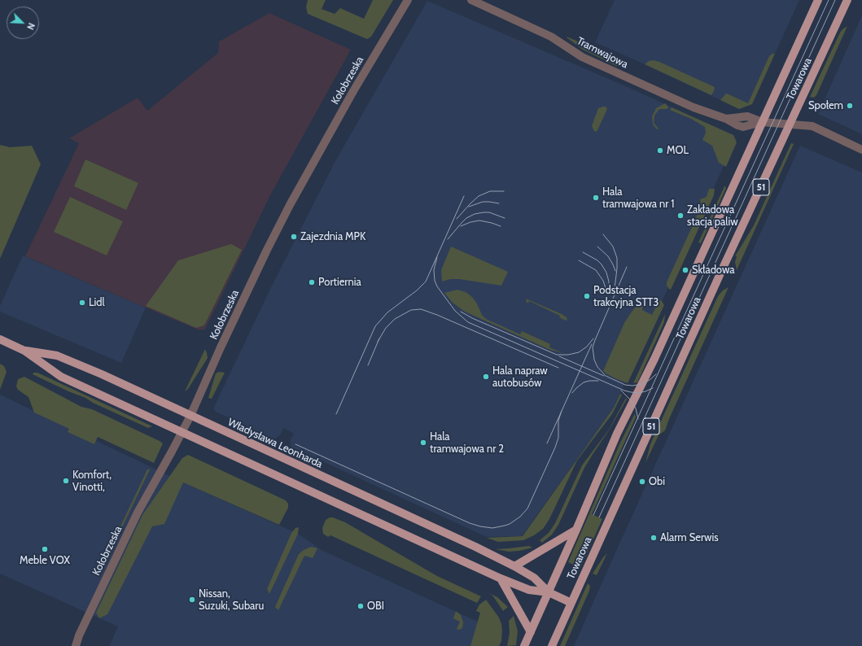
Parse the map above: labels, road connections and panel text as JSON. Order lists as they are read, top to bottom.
{
  "streets": {
    "main road": ["Towarowa", "51", "Władysława Leonharda"],
    "street": ["Tramwajowa", "Kołobrzeska"]
  },
  "crossings": [
    ["Tramwajowa", "Towarowa"],
    ["Towarowa", "Władysława Leonharda"],
    ["Kołobrzeska", "Władysława Leonharda"]
  ],
  "places": [
    "Społem",
    "MOL",
    "Hala tramwajowa nr 1",
    "Zakładowa stacja paliw",
    "Zajezdnia MPK",
    "Składowa",
    "Portiernia",
    "Podstacja trakcyjna STT3",
    "Lidl",
    "Hala napraw autobusów",
    "Hala tramwajowa nr 2",
    "Komfort, Vinotti,",
    "Obi",
    "Alarm Serwis",
    "Meble VOX",
    "Nissan, Suzuki, Subaru",
    "OBI"
  ],
  "north": "bottom right"
}
